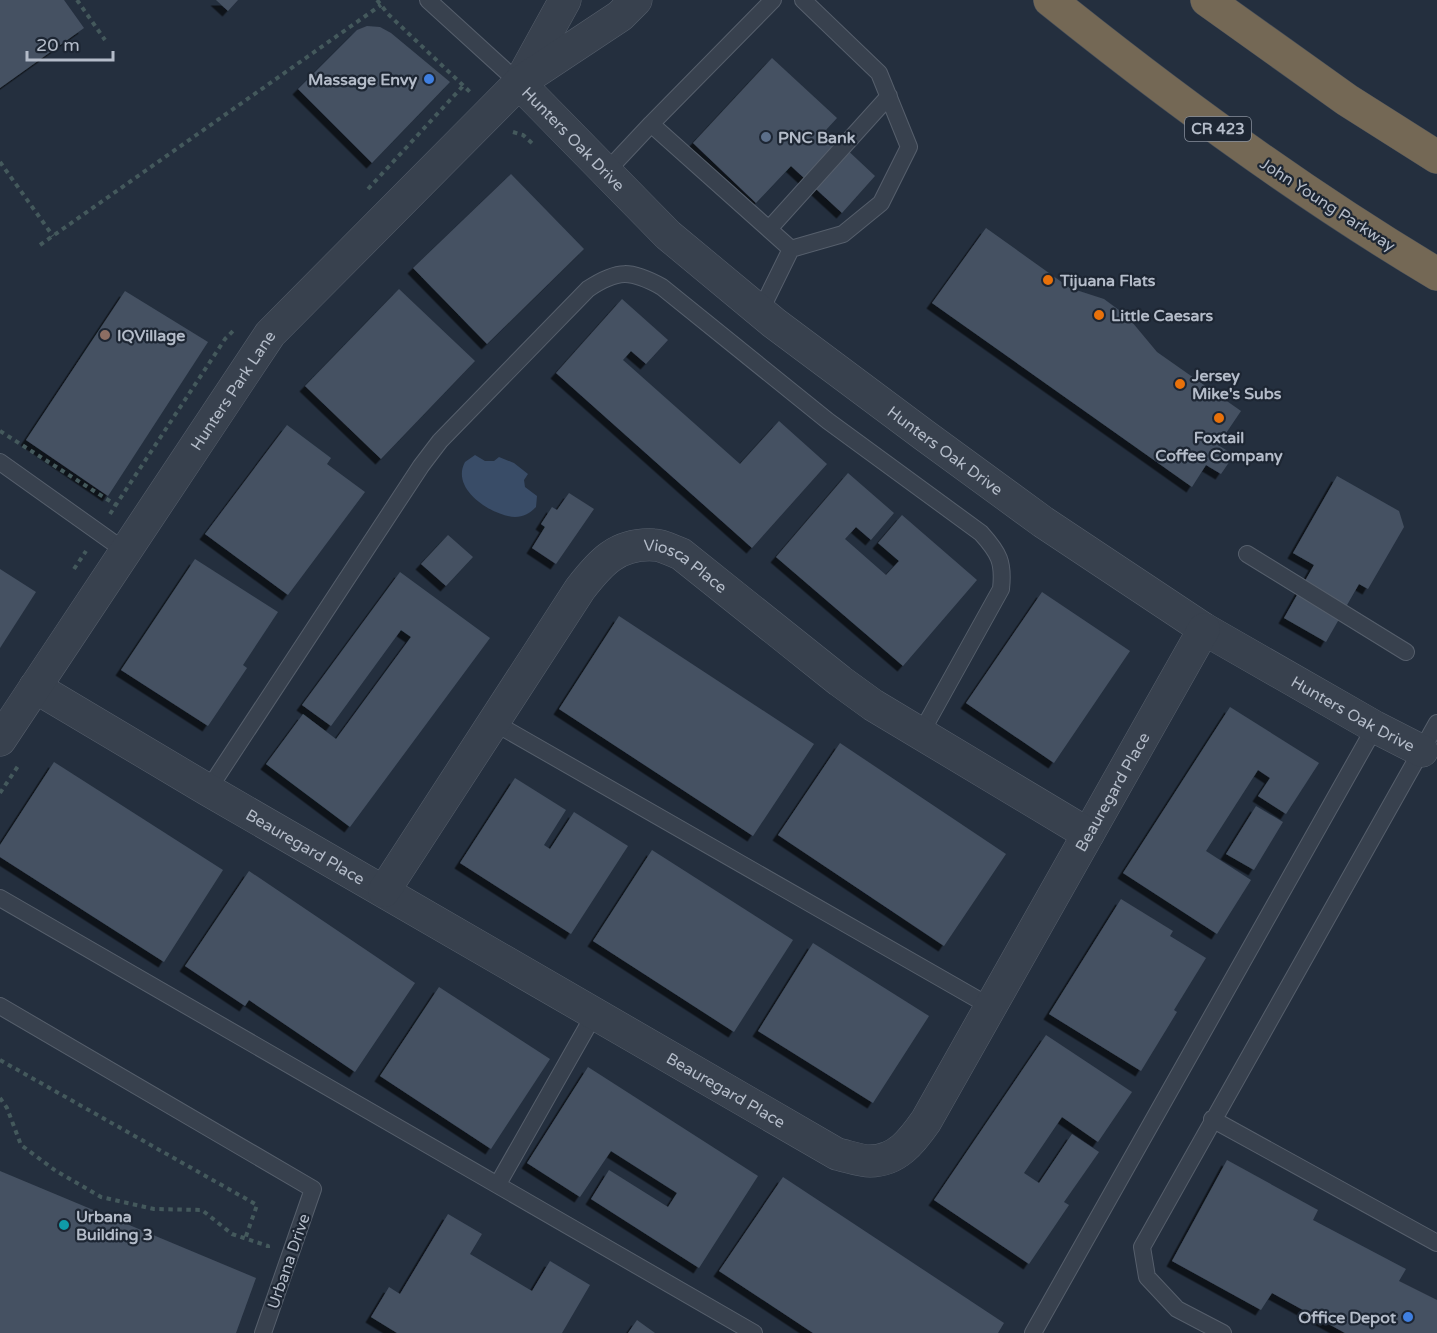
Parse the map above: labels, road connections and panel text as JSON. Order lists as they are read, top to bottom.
{
  "streets": {
    "highway": ["CR 423", "John Young Parkway"],
    "street": [
      "Hunters Oak Drive",
      "Hunters Park Lane",
      "Viosca Place",
      "Beauregard Place"
    ],
    "lane": ["Urbana Drive"]
  },
  "crossings": [
    ["Hunters Oak Drive", "Hunters Park Lane"],
    ["Hunters Oak Drive", "Beauregard Place"],
    ["Hunters Park Lane", "Beauregard Place"],
    ["Viosca Place", "Beauregard Place"]
  ],
  "places": [
    "Massage Envy",
    "PNC Bank",
    "Tijuana Flats",
    "Little Caesars",
    "IQVillage",
    "Jersey Mike's Subs",
    "Foxtail Coffee Company",
    "Urbana Building 3",
    "Office Depot"
  ],
  "scale_bar": "20 m"
}
